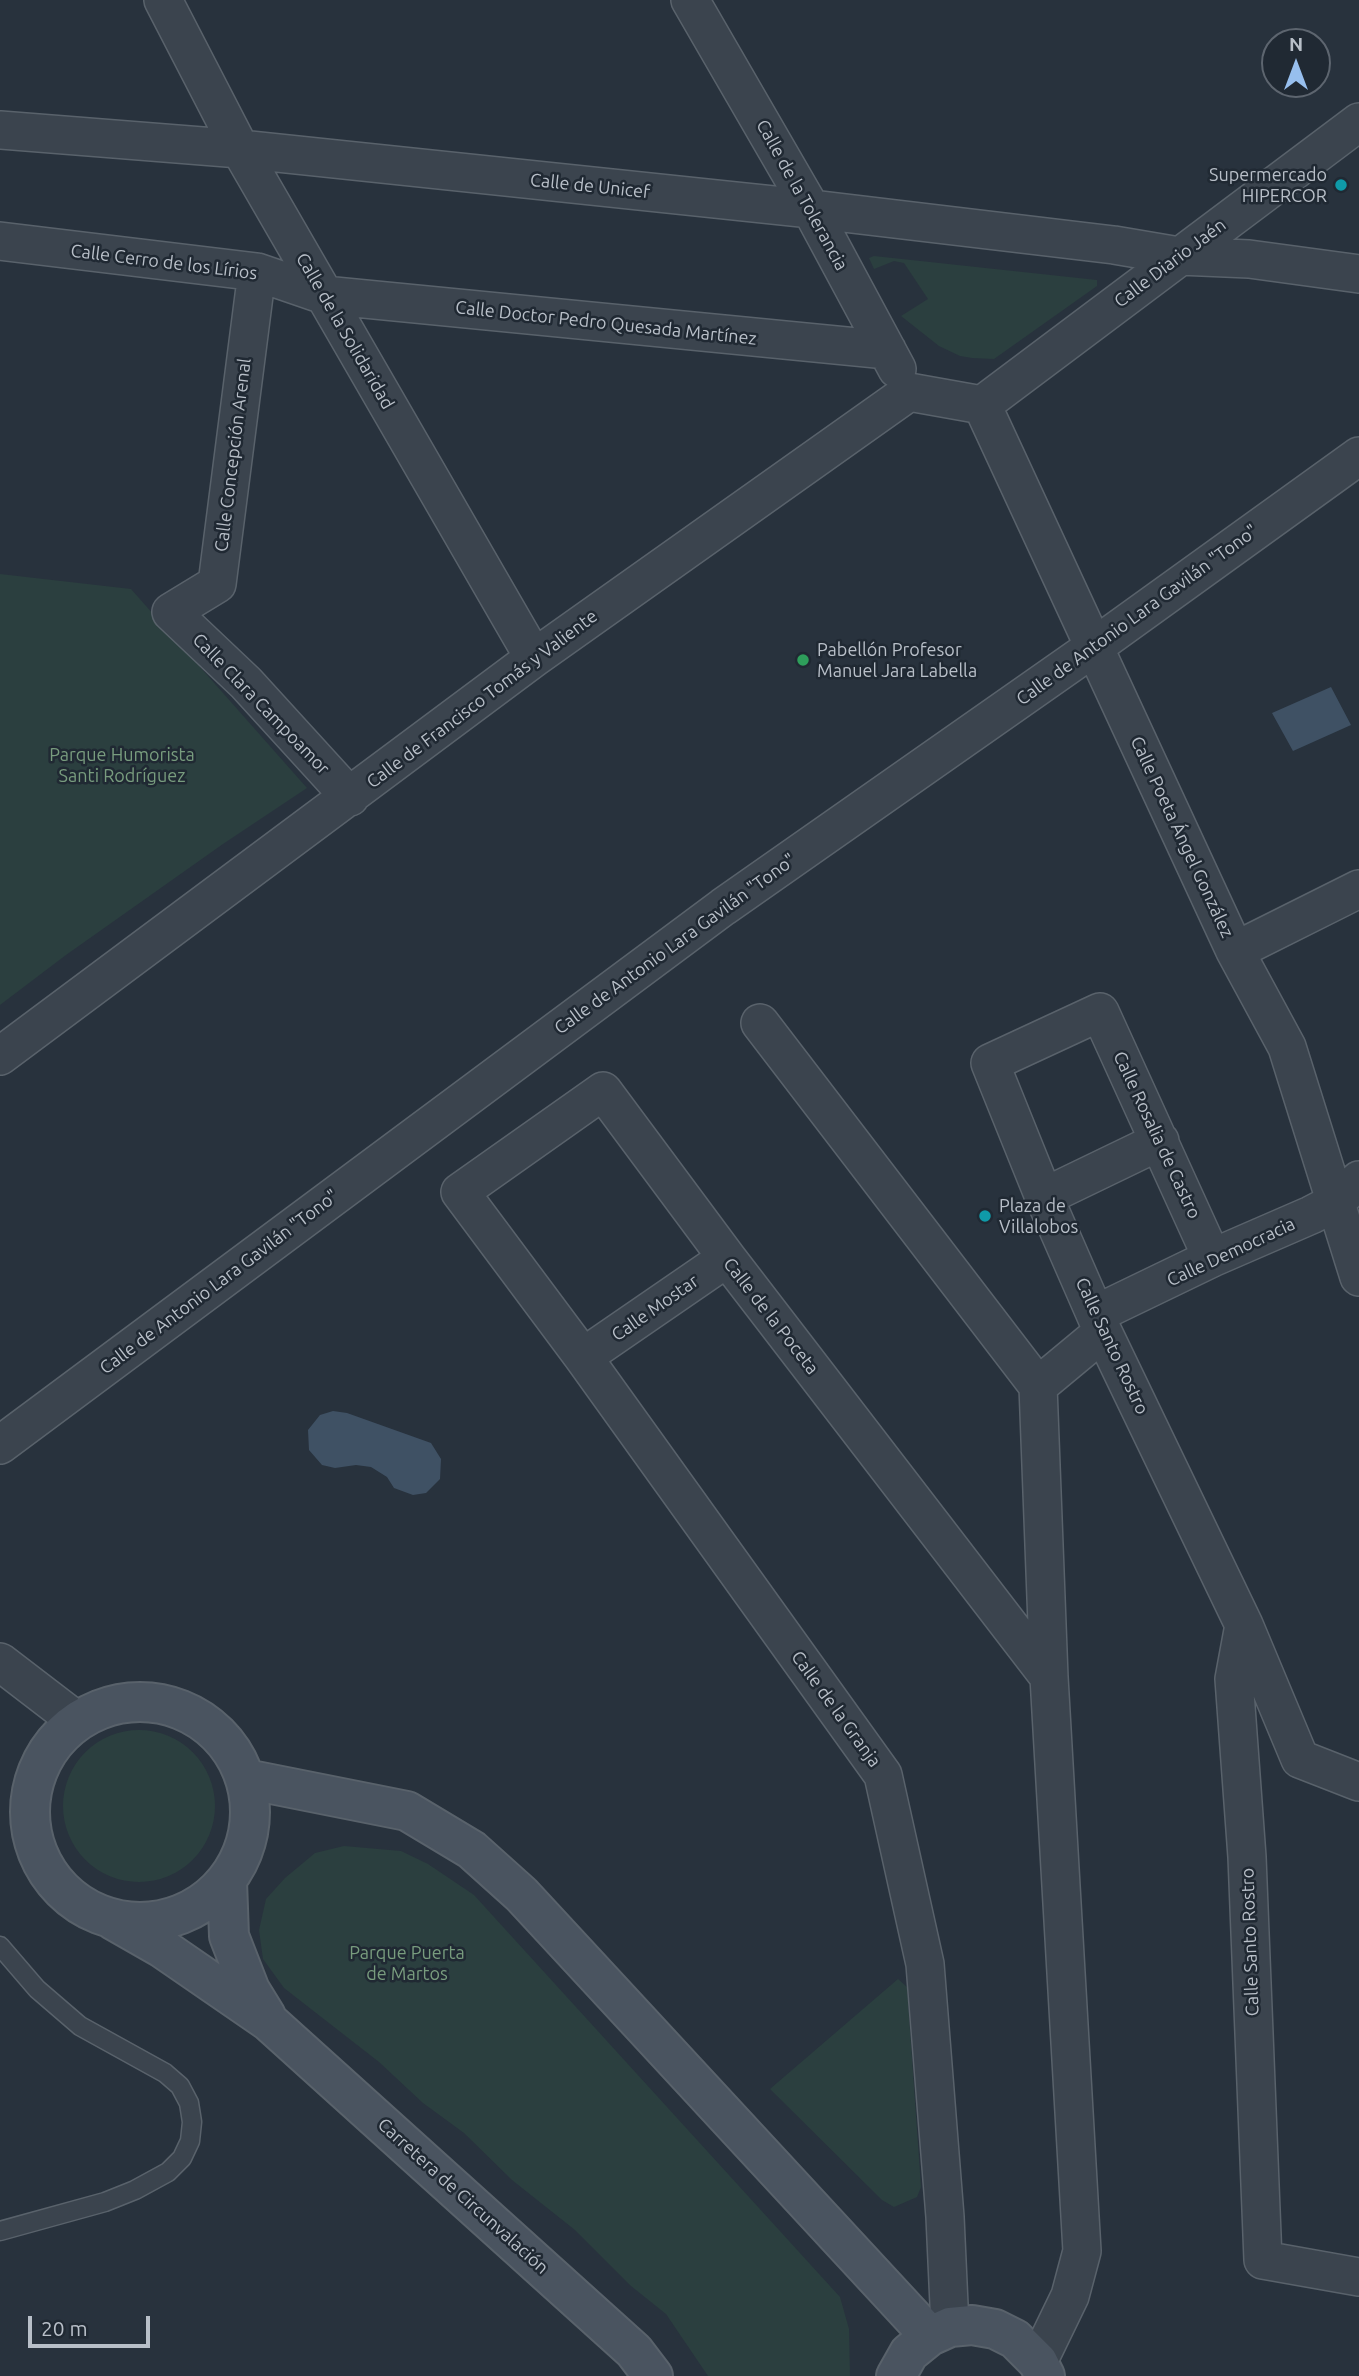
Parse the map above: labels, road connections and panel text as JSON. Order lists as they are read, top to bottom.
{
  "streets": {
    "main road": ["Carretera de Circunvalación"],
    "street": [
      "Calle de Unicef",
      "Calle de la Tolerancia",
      "Calle Cerro de los Lírios",
      "Calle Diario Jaén",
      "Calle Doctor Pedro Quesada Martínez",
      "Calle de la Solidaridad",
      "Calle Concepción Arenal",
      "Calle de Antonio Lara Gavilán \"Tono\"",
      "Calle de Francisco Tomás y Valiente",
      "Calle Clara Campoamor",
      "Calle Poeta Ángel González",
      "Calle Rosalia de Castro",
      "Calle Democracia",
      "Calle Mostar",
      "Calle de la Poceta",
      "Calle Santo Rostro",
      "Calle de la Granja"
    ]
  },
  "crossings": [
    ["Calle de Unicef", "Calle de la Tolerancia"],
    ["Calle de Unicef", "Calle Diario Jaén"],
    ["Calle de Unicef", "Calle de la Solidaridad"],
    ["Calle de la Tolerancia", "Calle Doctor Pedro Quesada Martínez"],
    ["Calle de la Tolerancia", "Calle de Francisco Tomás y Valiente"],
    ["Calle Cerro de los Lírios", "Calle Doctor Pedro Quesada Martínez"],
    ["Calle Cerro de los Lírios", "Calle de la Solidaridad"],
    ["Calle Cerro de los Lírios", "Calle Concepción Arenal"],
    ["Calle Diario Jaén", "Calle Poeta Ángel González"],
    ["Calle Doctor Pedro Quesada Martínez", "Calle de la Solidaridad"],
    ["Calle de la Solidaridad", "Calle de Francisco Tomás y Valiente"],
    ["Calle Concepción Arenal", "Calle Clara Campoamor"],
    ["Calle de Antonio Lara Gavilán \"Tono\"", "Calle Poeta Ángel González"],
    ["Calle de Francisco Tomás y Valiente", "Calle Clara Campoamor"],
    ["Calle Poeta Ángel González", "Calle Democracia"],
    ["Calle Rosalia de Castro", "Calle Democracia"],
    ["Calle Rosalia de Castro", "Calle Santo Rostro"],
    ["Calle Democracia", "Calle Santo Rostro"],
    ["Calle Mostar", "Calle de la Poceta"],
    ["Calle Mostar", "Calle de la Granja"],
    ["Calle de la Poceta", "Calle de la Granja"]
  ],
  "parks": ["Parque Humorista Santi Rodríguez", "Parque Puerta de Martos"],
  "places": ["Supermercado HIPERCOR", "Pabellón Profesor Manuel Jara Labella", "Plaza de Villalobos"],
  "scale_bar": "20 m",
  "north": "top"
}
